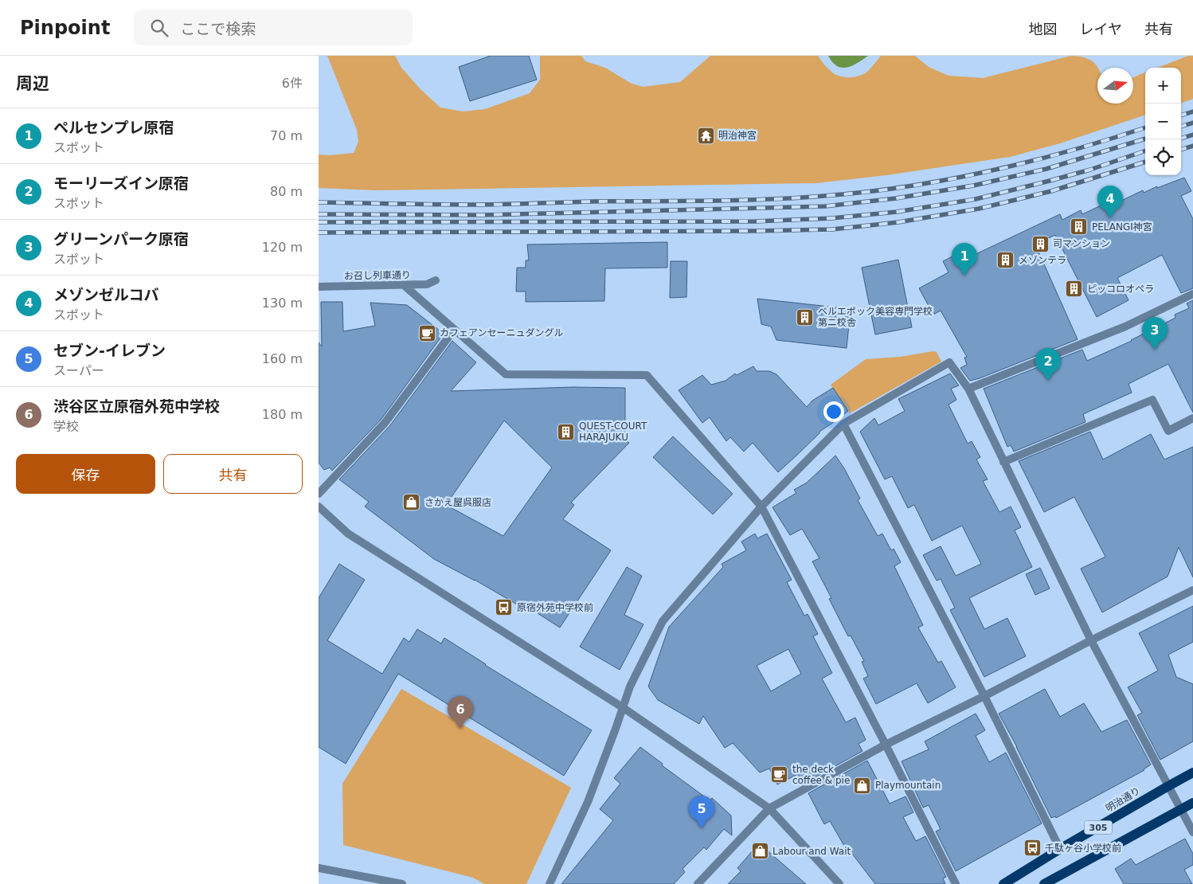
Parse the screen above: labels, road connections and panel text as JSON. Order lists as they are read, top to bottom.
{
  "streets": {
    "main road": ["明治通り", "305"],
    "street": ["お召し列車通り"]
  },
  "places": {
    "temple": ["明治神宮"],
    "building": [
      "PELANGI神宮",
      "司マンション",
      "メゾンテラ",
      "ピッコロオペラ",
      "ベルエポック美容専門学校 第ニ校舎",
      "QUEST-COURT HARAJUKU"
    ],
    "cafe": ["カフェアンセーニュダングル", "the deck coffee & pie"],
    "shop": ["さかえ屋呉服店", "Playmountain", "Labour and Wait"],
    "bus stop": ["原宿外苑中学校前", "千駄ヶ谷小学校前"]
  },
  "north": "right",
  "page": {
    "header": "Pinpoint",
    "search": "ここで検索",
    "nav": ["地図", "レイヤ", "共有"],
    "heading": ["周辺", "6件"],
    "map_buttons": ["+", "−"],
    "list": [
      {
        "mark": "1",
        "name": "ペルセンプレ原宿",
        "note": "スポット",
        "value": "70 m"
      },
      {
        "mark": "2",
        "name": "モーリーズイン原宿",
        "note": "スポット",
        "value": "80 m"
      },
      {
        "mark": "3",
        "name": "グリーンパーク原宿",
        "note": "スポット",
        "value": "120 m"
      },
      {
        "mark": "4",
        "name": "メゾンゼルコバ",
        "note": "スポット",
        "value": "130 m"
      },
      {
        "mark": "5",
        "name": "セブン-イレブン",
        "note": "スーパー",
        "value": "160 m"
      },
      {
        "mark": "6",
        "name": "渋谷区立原宿外苑中学校",
        "note": "学校",
        "value": "180 m"
      }
    ],
    "pins": [
      "4",
      "1",
      "3",
      "2",
      "6",
      "5"
    ],
    "buttons": ["保存", "共有"]
  }
}
